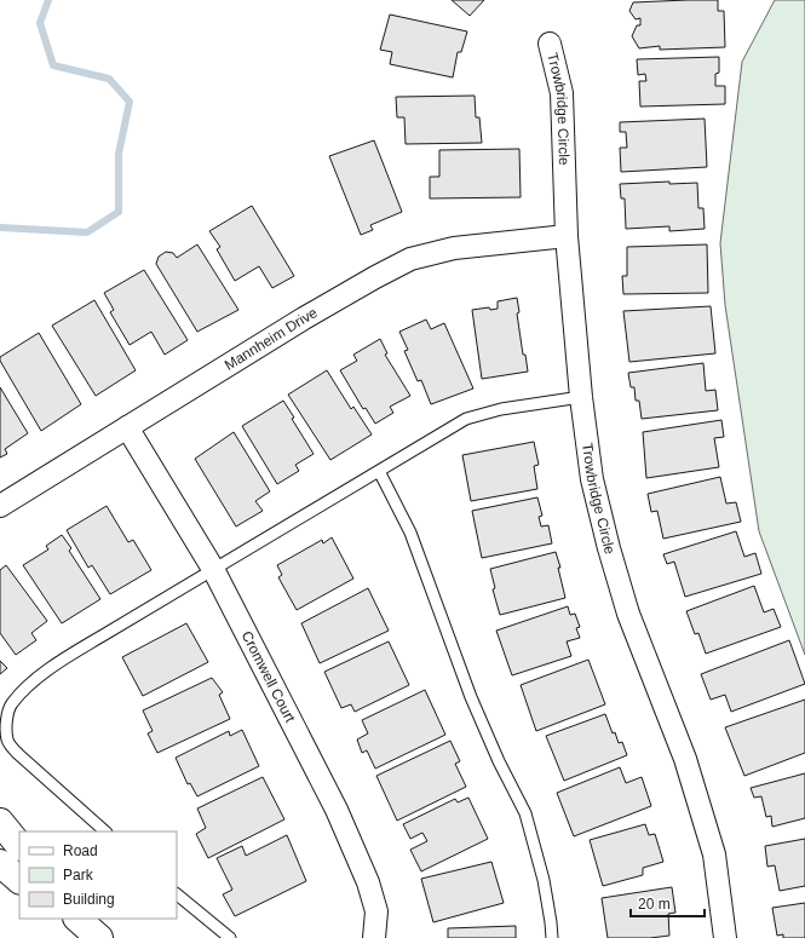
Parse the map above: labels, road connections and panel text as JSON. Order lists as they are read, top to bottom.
{
  "streets": {
    "street": ["Trowbridge Circle", "Mannheim Drive", "Cromwell Court"]
  },
  "crossings": [
    ["Trowbridge Circle", "Mannheim Drive"],
    ["Mannheim Drive", "Cromwell Court"]
  ],
  "legend": ["Road", "Park", "Building"],
  "scale_bar": "20 m"
}
